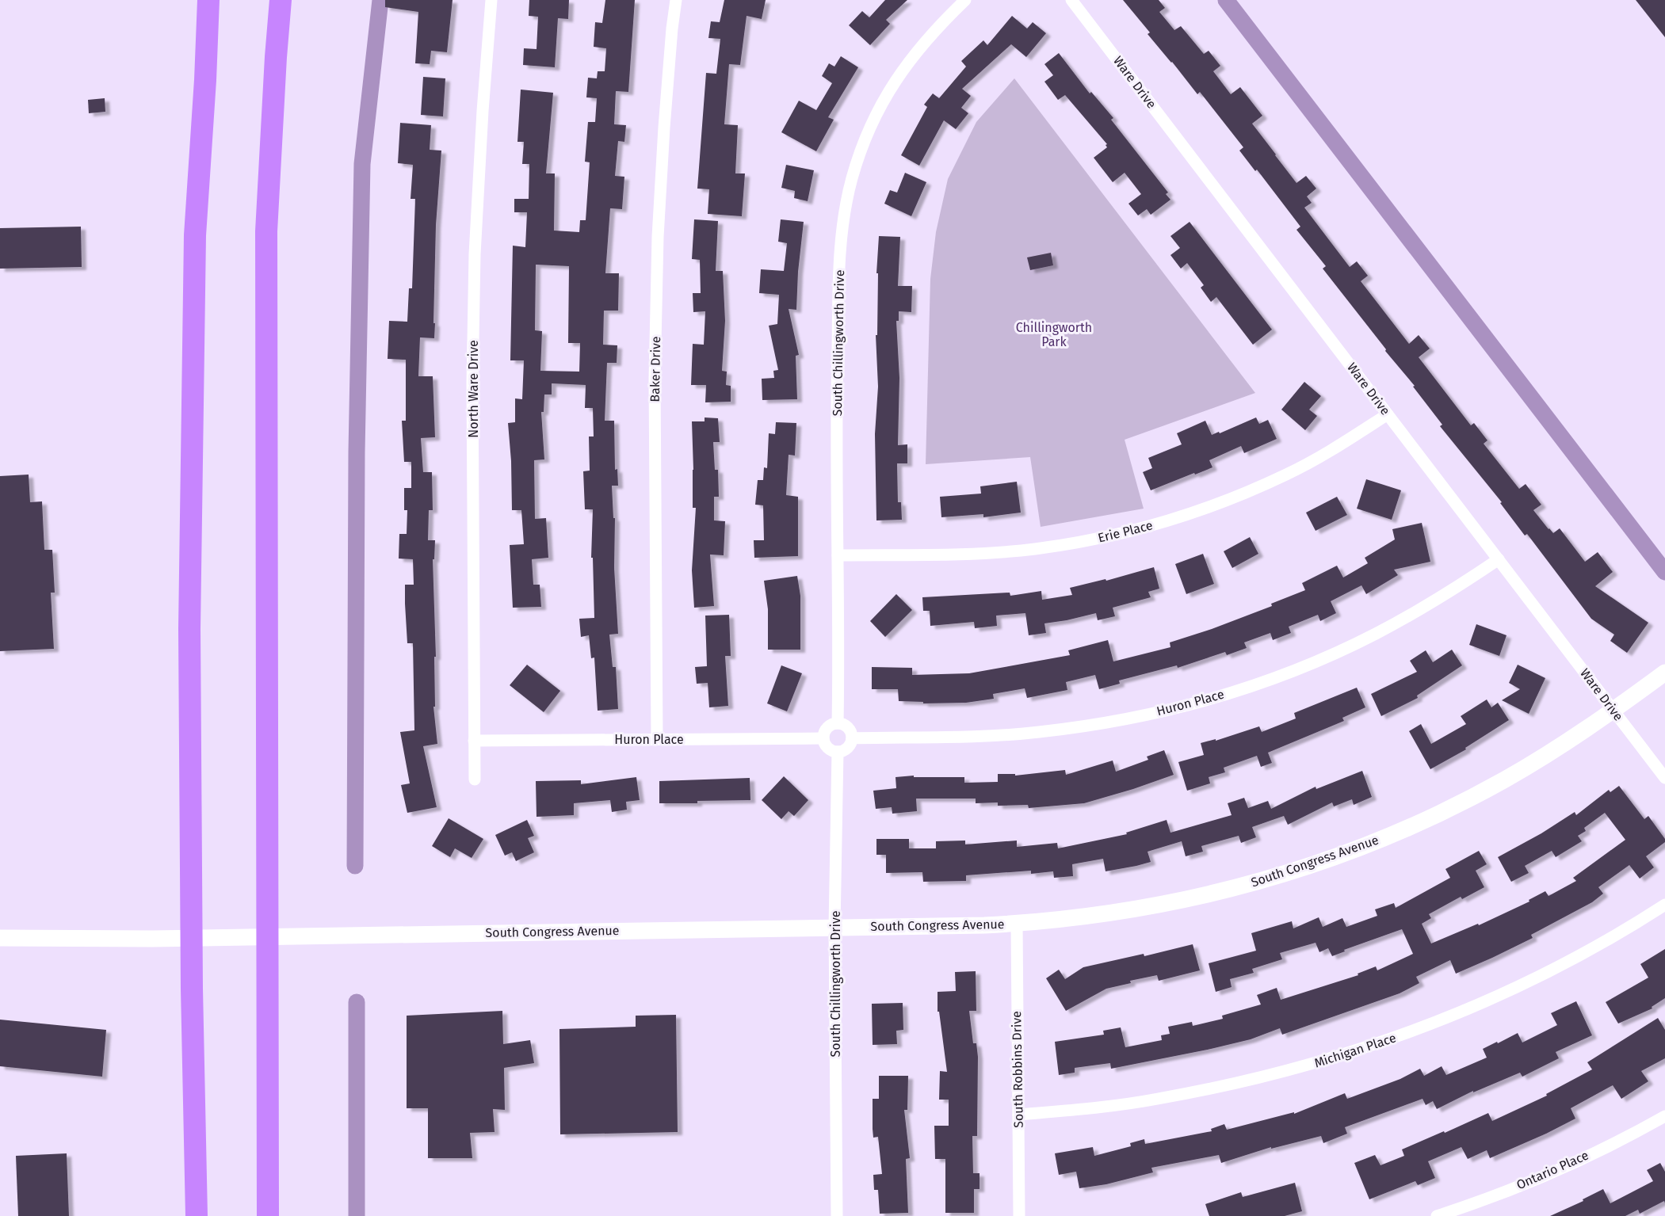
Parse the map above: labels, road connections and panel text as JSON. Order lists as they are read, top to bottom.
{
  "streets": {
    "street": [
      "Ware Drive",
      "South Chillingworth Drive",
      "Baker Drive",
      "North Ware Drive",
      "Erie Place",
      "Huron Place",
      "South Congress Avenue",
      "Michigan Place",
      "South Robbins Drive",
      "Ontario Place"
    ]
  },
  "crossings": [
    ["Ware Drive", "Erie Place"],
    ["Ware Drive", "Huron Place"],
    ["Ware Drive", "South Congress Avenue"],
    ["South Chillingworth Drive", "Erie Place"],
    ["South Chillingworth Drive", "Huron Place"],
    ["South Chillingworth Drive", "South Congress Avenue"],
    ["Baker Drive", "Huron Place"],
    ["North Ware Drive", "Huron Place"],
    ["South Congress Avenue", "South Robbins Drive"],
    ["Michigan Place", "South Robbins Drive"]
  ],
  "parks": ["Chillingworth Park"]
}
